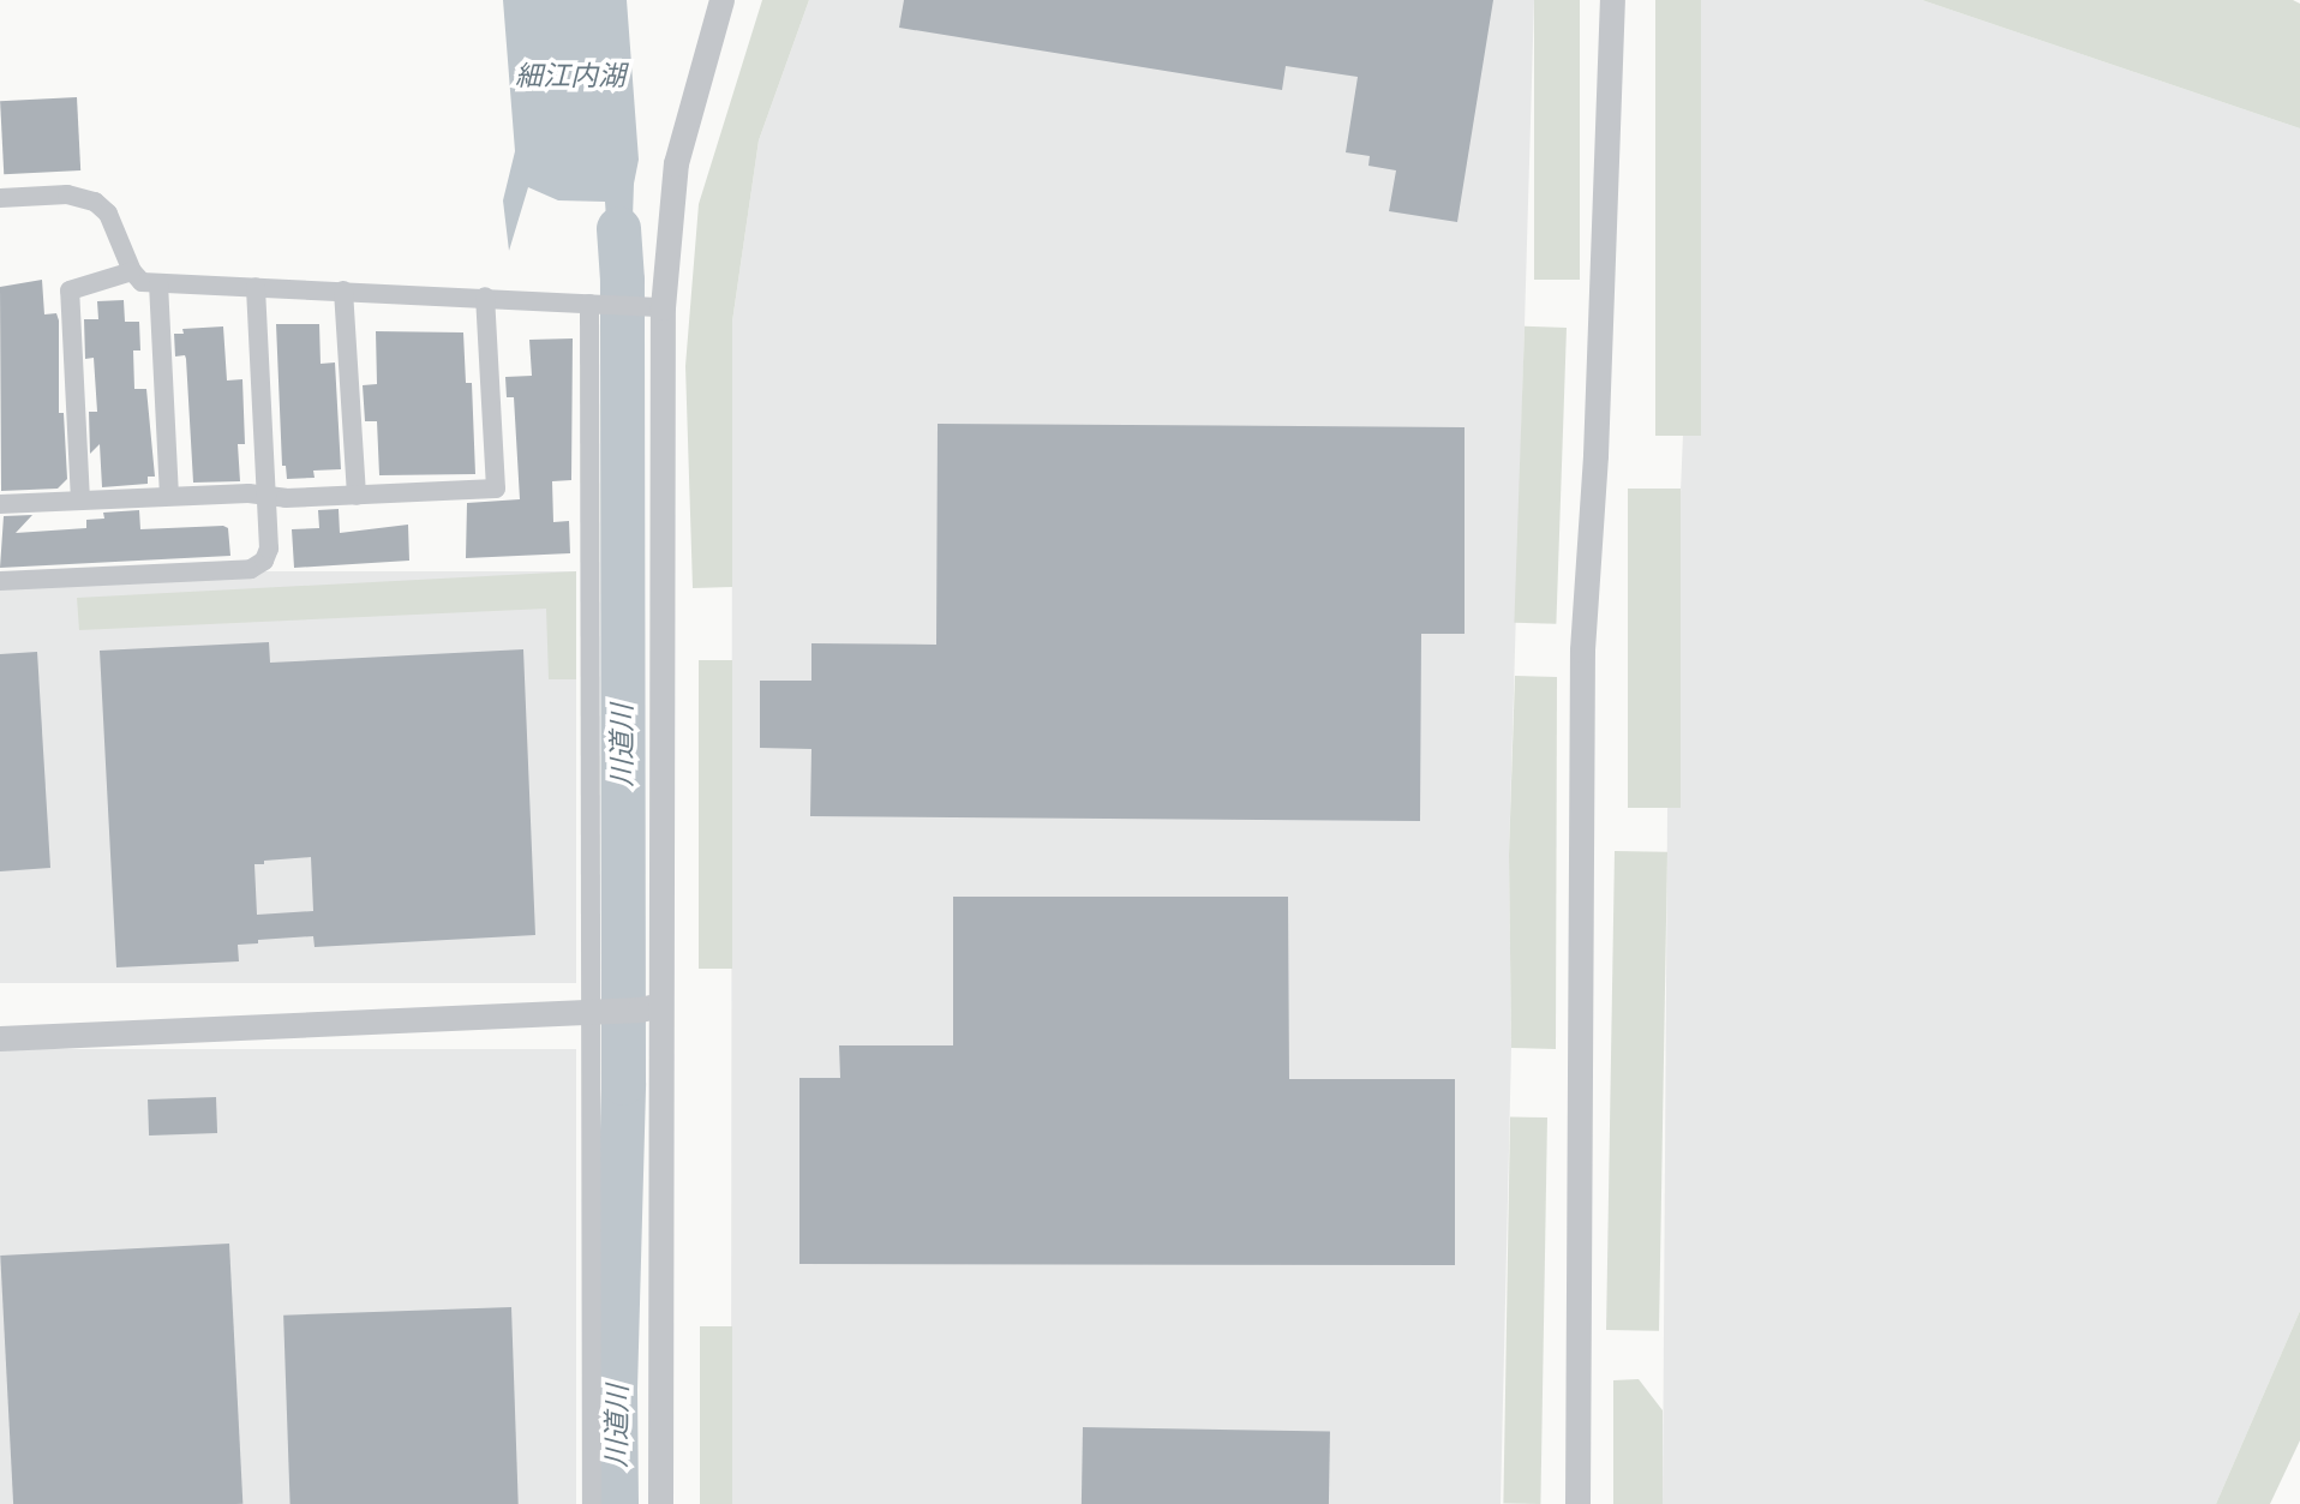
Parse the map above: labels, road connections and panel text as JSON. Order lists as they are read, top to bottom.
{
  "water": ["細江内湖", "川道川"]
}
